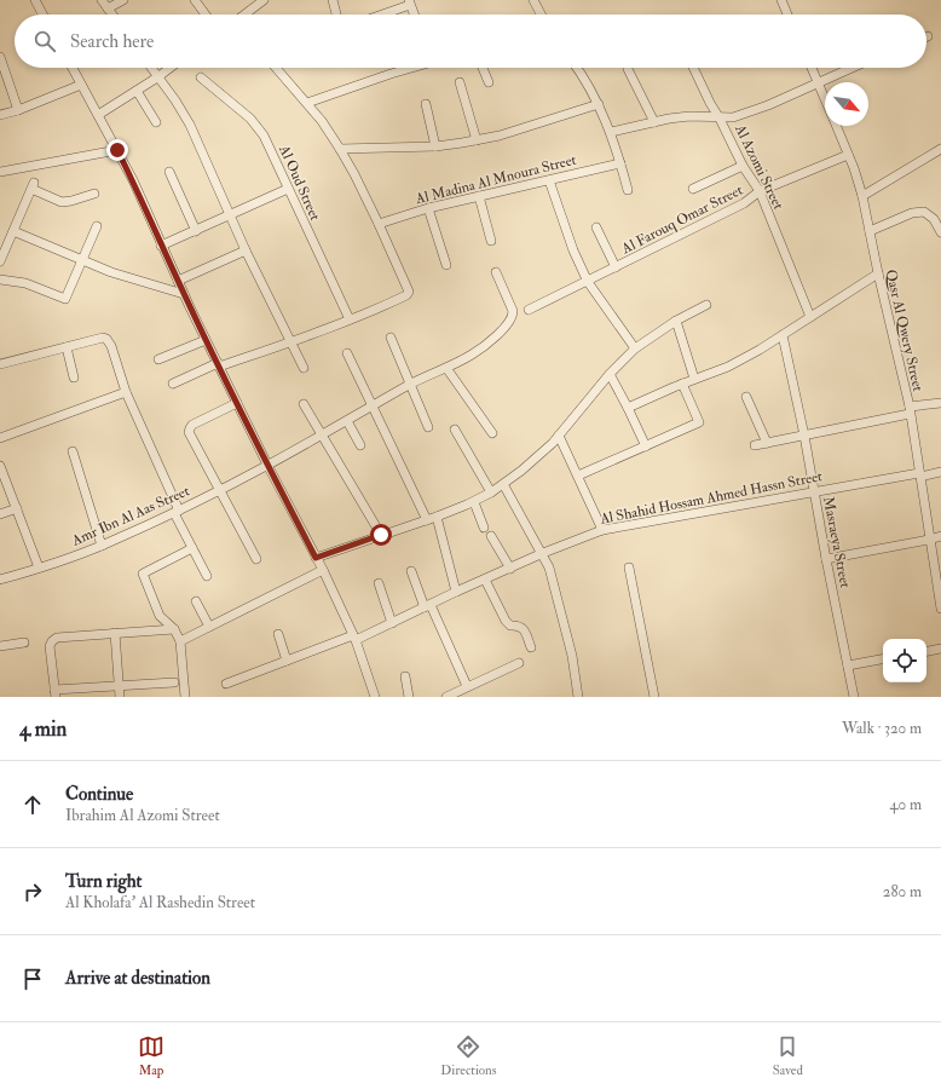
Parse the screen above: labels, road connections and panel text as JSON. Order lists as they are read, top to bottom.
{
  "streets": {
    "street": [
      "Al Azomi Street",
      "Al Madina Al Mnoura Street",
      "Al Oud Street",
      "Al Farouq Omar Street",
      "Qasr Al Qwery Street",
      "Al Shahid Hossam Ahmed Hassn Street",
      "Amr Ibn Al Aas Street",
      "Masraeya Street"
    ]
  },
  "crossings": [
    ["Al Azomi Street", "Al Farouq Omar Street"],
    ["Al Farouq Omar Street", "Qasr Al Qwery Street"],
    ["Qasr Al Qwery Street", "Al Shahid Hossam Ahmed Hassn Street"],
    ["Al Shahid Hossam Ahmed Hassn Street", "Masraeya Street"]
  ],
  "north": "bottom right",
  "page": {
    "search": "Search here",
    "heading": ["4 min", "Walk · 320 m"],
    "list": [
      ["Continue", "Ibrahim Al Azomi Street", "40 m"],
      ["Turn right", "Al Kholafa' Al Rashedin Street", "280 m"],
      "Arrive at destination"
    ],
    "nav": ["Map", "Directions", "Saved"]
  }
}
